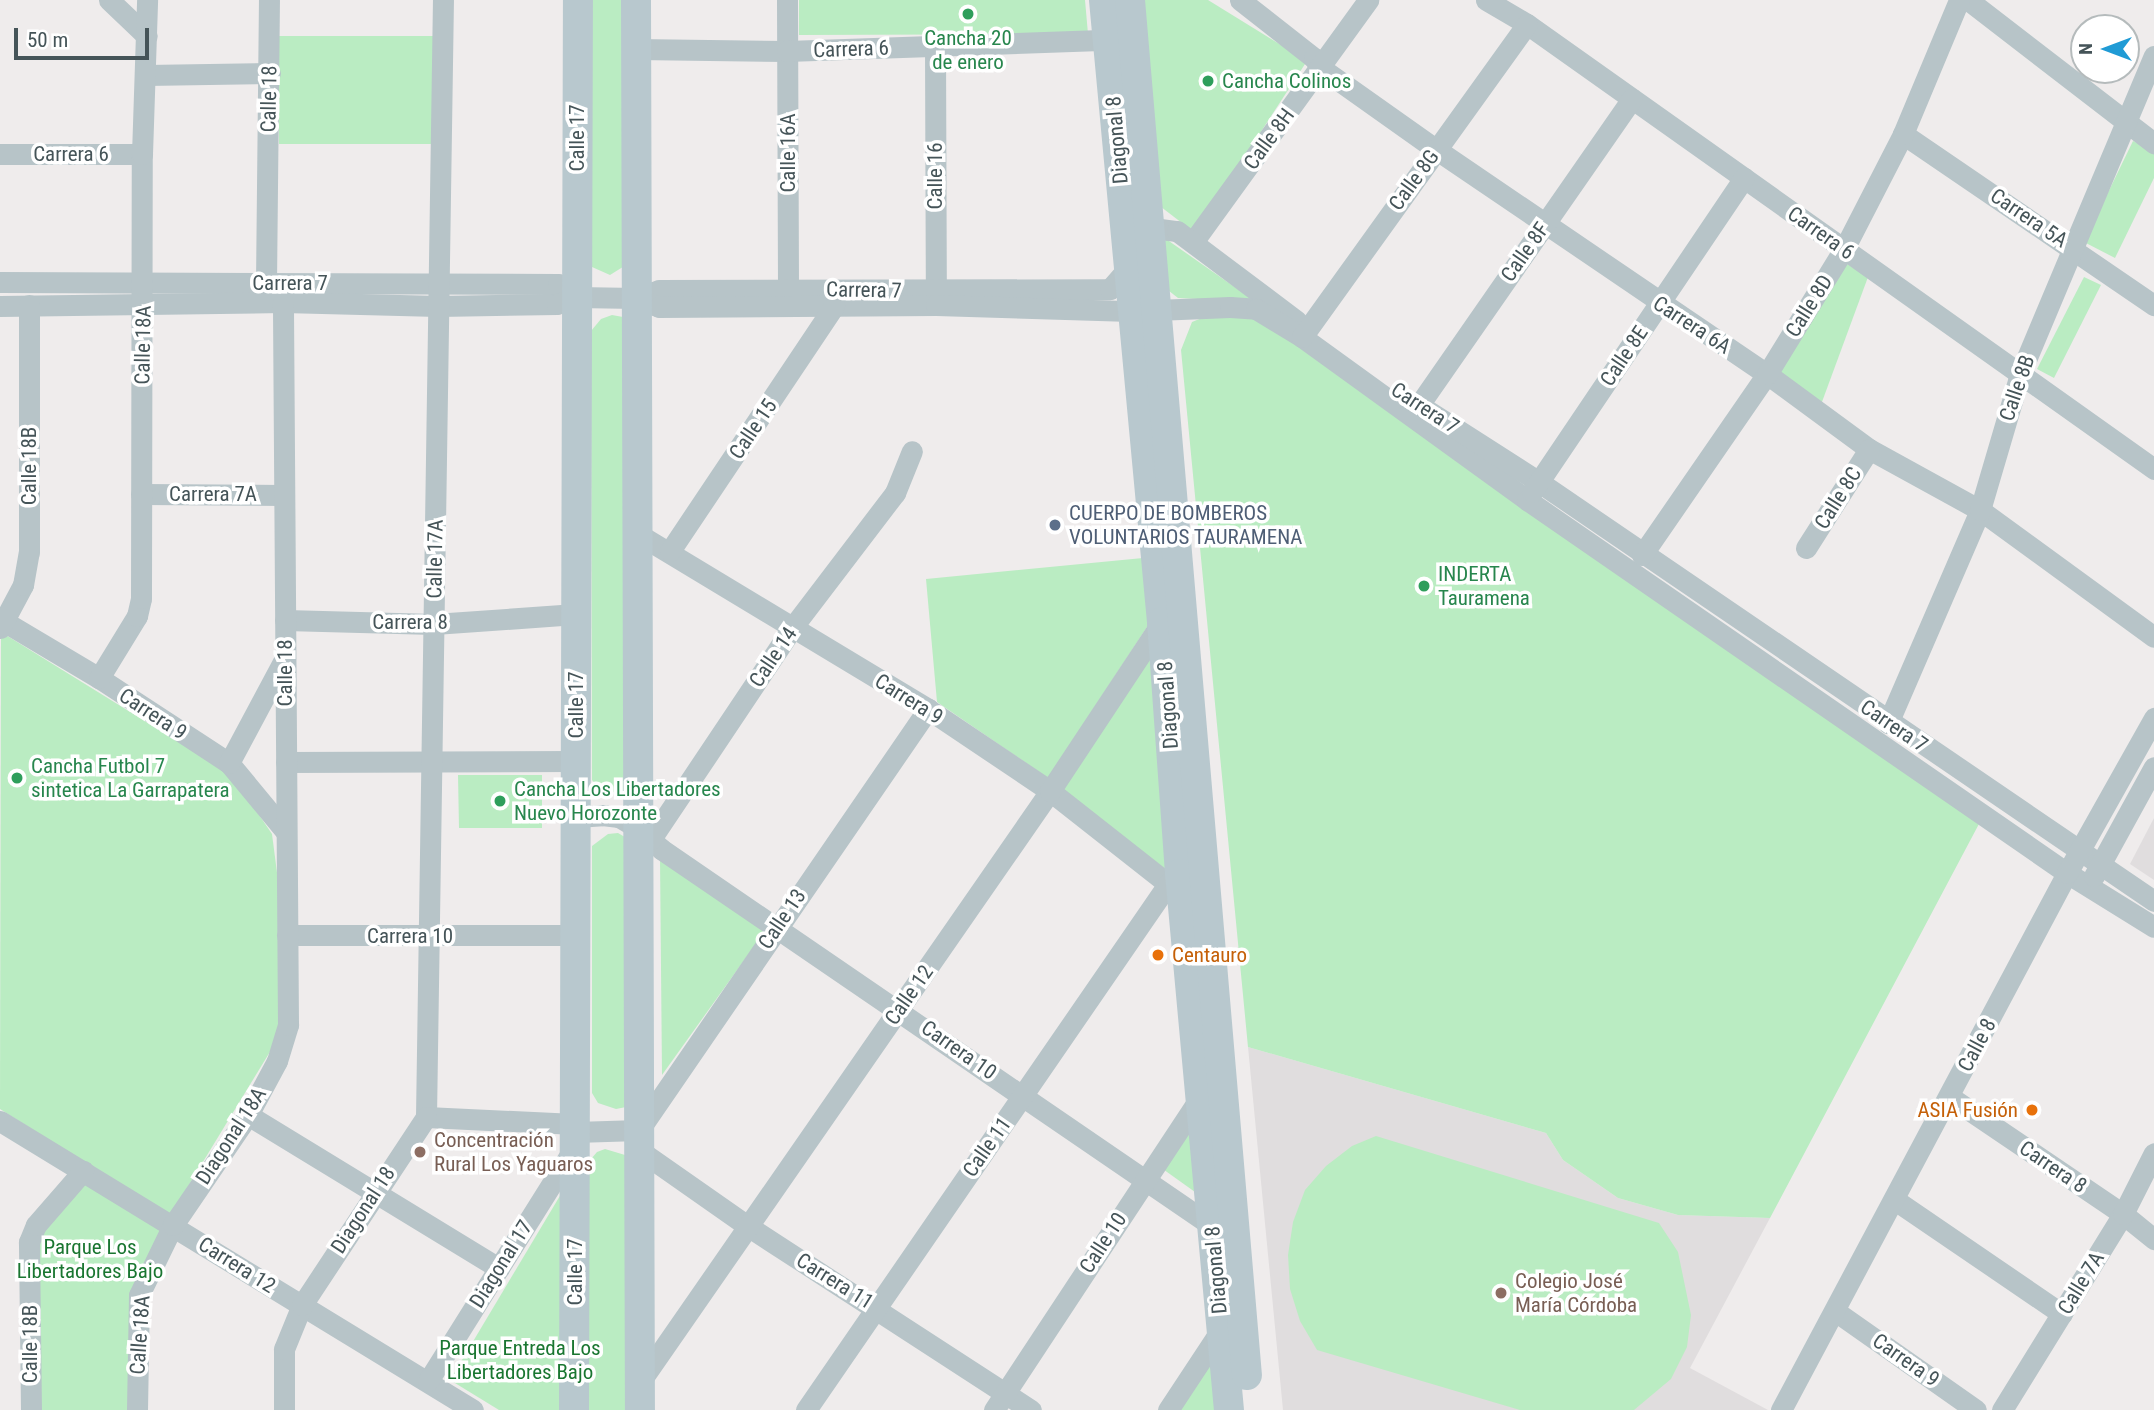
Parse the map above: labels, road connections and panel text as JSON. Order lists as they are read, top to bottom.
{
  "streets": {
    "street": [
      "Carrera 6",
      "Calle 18",
      "Calle 17",
      "Calle 8H",
      "Diagonal 8",
      "Calle 16A",
      "Calle 16",
      "Calle 8G",
      "Carrera 5A",
      "Calle 8F",
      "Carrera 7",
      "Calle 8D",
      "Carrera 6A",
      "Calle 18A",
      "Calle 8E",
      "Calle 8B",
      "Calle 15",
      "Calle 18B",
      "Carrera 7A",
      "Calle 8C",
      "Calle 17A",
      "Carrera 8",
      "Calle 14",
      "Carrera 9",
      "Calle 13",
      "Carrera 10",
      "Calle 12",
      "Calle 8",
      "Diagonal 18A",
      "Calle 11",
      "Diagonal 18",
      "Calle 10",
      "Diagonal 17",
      "Carrera 12",
      "Carrera 11",
      "Calle 7A"
    ]
  },
  "crossings": [
    ["Carrera 6", "Diagonal 8"],
    ["Carrera 6", "Calle 16A"],
    ["Carrera 6", "Calle 16"],
    ["Carrera 6", "Calle 8G"],
    ["Carrera 6", "Calle 8F"],
    ["Carrera 6", "Calle 8D"],
    ["Carrera 6", "Calle 18A"],
    ["Carrera 6", "Calle 8E"],
    ["Carrera 6", "Calle 8B"],
    ["Calle 18", "Carrera 7"],
    ["Calle 18", "Carrera 7A"],
    ["Calle 18", "Carrera 8"],
    ["Calle 18", "Carrera 9"],
    ["Calle 18", "Carrera 10"],
    ["Calle 18", "Diagonal 18A"],
    ["Calle 17", "Carrera 7"],
    ["Calle 17", "Carrera 8"],
    ["Calle 17", "Carrera 10"],
    ["Calle 17", "Diagonal 17"],
    ["Calle 8H", "Carrera 7"],
    ["Calle 8H", "Carrera 6A"],
    ["Diagonal 8", "Carrera 7"],
    ["Diagonal 8", "Carrera 9"],
    ["Diagonal 8", "Carrera 10"],
    ["Diagonal 8", "Calle 12"],
    ["Diagonal 8", "Calle 11"],
    ["Diagonal 8", "Calle 10"],
    ["Calle 16A", "Carrera 7"],
    ["Calle 16", "Carrera 7"],
    ["Calle 8G", "Carrera 7"],
    ["Calle 8G", "Carrera 6A"],
    ["Carrera 5A", "Calle 8D"],
    ["Carrera 5A", "Calle 8B"],
    ["Calle 8F", "Carrera 7"],
    ["Calle 8F", "Carrera 6A"],
    ["Carrera 7", "Calle 8D"],
    ["Carrera 7", "Calle 18A"],
    ["Carrera 7", "Calle 8E"],
    ["Carrera 7", "Calle 8B"],
    ["Carrera 7", "Calle 15"],
    ["Carrera 7", "Calle 18B"],
    ["Carrera 7", "Calle 17A"],
    ["Carrera 7", "Calle 8"],
    ["Calle 8D", "Carrera 6A"],
    ["Carrera 6A", "Calle 8E"],
    ["Carrera 6A", "Calle 8B"],
    ["Carrera 6A", "Calle 8C"],
    ["Calle 18A", "Carrera 7A"],
    ["Calle 18A", "Carrera 9"],
    ["Calle 18A", "Diagonal 18A"],
    ["Calle 18A", "Carrera 12"],
    ["Calle 15", "Carrera 9"],
    ["Calle 18B", "Carrera 9"],
    ["Calle 18B", "Carrera 12"],
    ["Calle 17A", "Carrera 8"],
    ["Calle 17A", "Carrera 10"],
    ["Calle 17A", "Diagonal 18"],
    ["Carrera 8", "Calle 8"],
    ["Carrera 8", "Calle 7A"],
    ["Calle 14", "Carrera 9"],
    ["Calle 14", "Carrera 10"],
    ["Carrera 9", "Calle 13"],
    ["Carrera 9", "Calle 12"],
    ["Carrera 9", "Calle 8"],
    ["Carrera 9", "Calle 11"],
    ["Calle 13", "Carrera 10"],
    ["Calle 13", "Carrera 11"],
    ["Carrera 10", "Calle 12"],
    ["Carrera 10", "Calle 11"],
    ["Carrera 10", "Calle 10"],
    ["Calle 12", "Carrera 11"],
    ["Diagonal 18A", "Carrera 12"],
    ["Calle 11", "Carrera 11"],
    ["Diagonal 18", "Carrera 12"],
    ["Calle 10", "Carrera 11"],
    ["Diagonal 17", "Carrera 12"]
  ],
  "parks": ["Parque Los Libertadores Bajo", "Parque Entreda Los Libertadores Bajo"],
  "places": [
    "Cancha 20 de enero",
    "Cancha Colinos",
    "CUERPO DE BOMBEROS VOLUNTARIOS TAURAMENA",
    "INDERTA Tauramena",
    "Cancha Futbol 7 sintetica La Garrapatera",
    "Cancha Los Libertadores Nuevo Horozonte",
    "Centauro",
    "ASIA Fusión",
    "Concentración Rural Los Yaguaros",
    "Colegio José María Córdoba"
  ],
  "scale_bar": "50 m",
  "north": "left"
}
